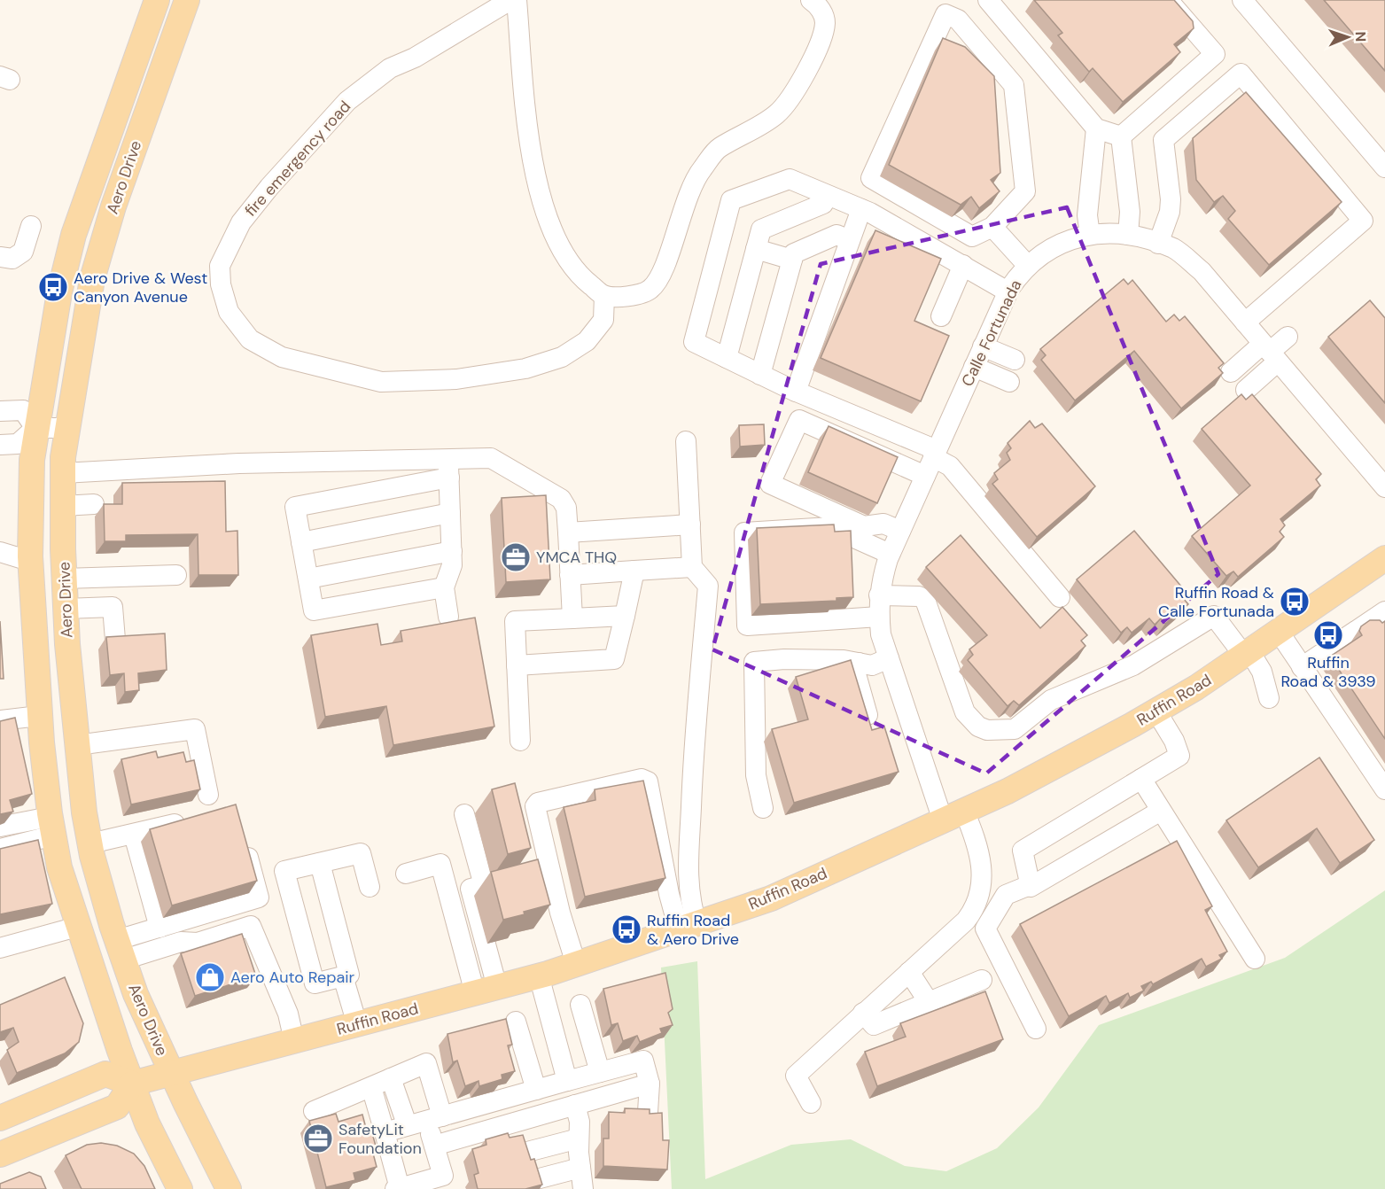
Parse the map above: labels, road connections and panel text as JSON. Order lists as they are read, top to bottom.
{
  "streets": {
    "main road": ["Aero Drive", "Ruffin Road"],
    "street": ["fire emergency road", "Calle Fortunada"]
  },
  "crossings": [
    ["Aero Drive", "Ruffin Road"],
    ["Calle Fortunada", "Ruffin Road"]
  ],
  "places": {
    "bus stop": [
      "Aero Drive & West Canyon Avenue",
      "Ruffin Road & Calle Fortunada",
      "Ruffin Road & 3939",
      "Ruffin Road & Aero Drive"
    ],
    "office": ["YMCA THQ", "SafetyLit Foundation"],
    "shop": ["Aero Auto Repair"]
  },
  "north": "right"
}
